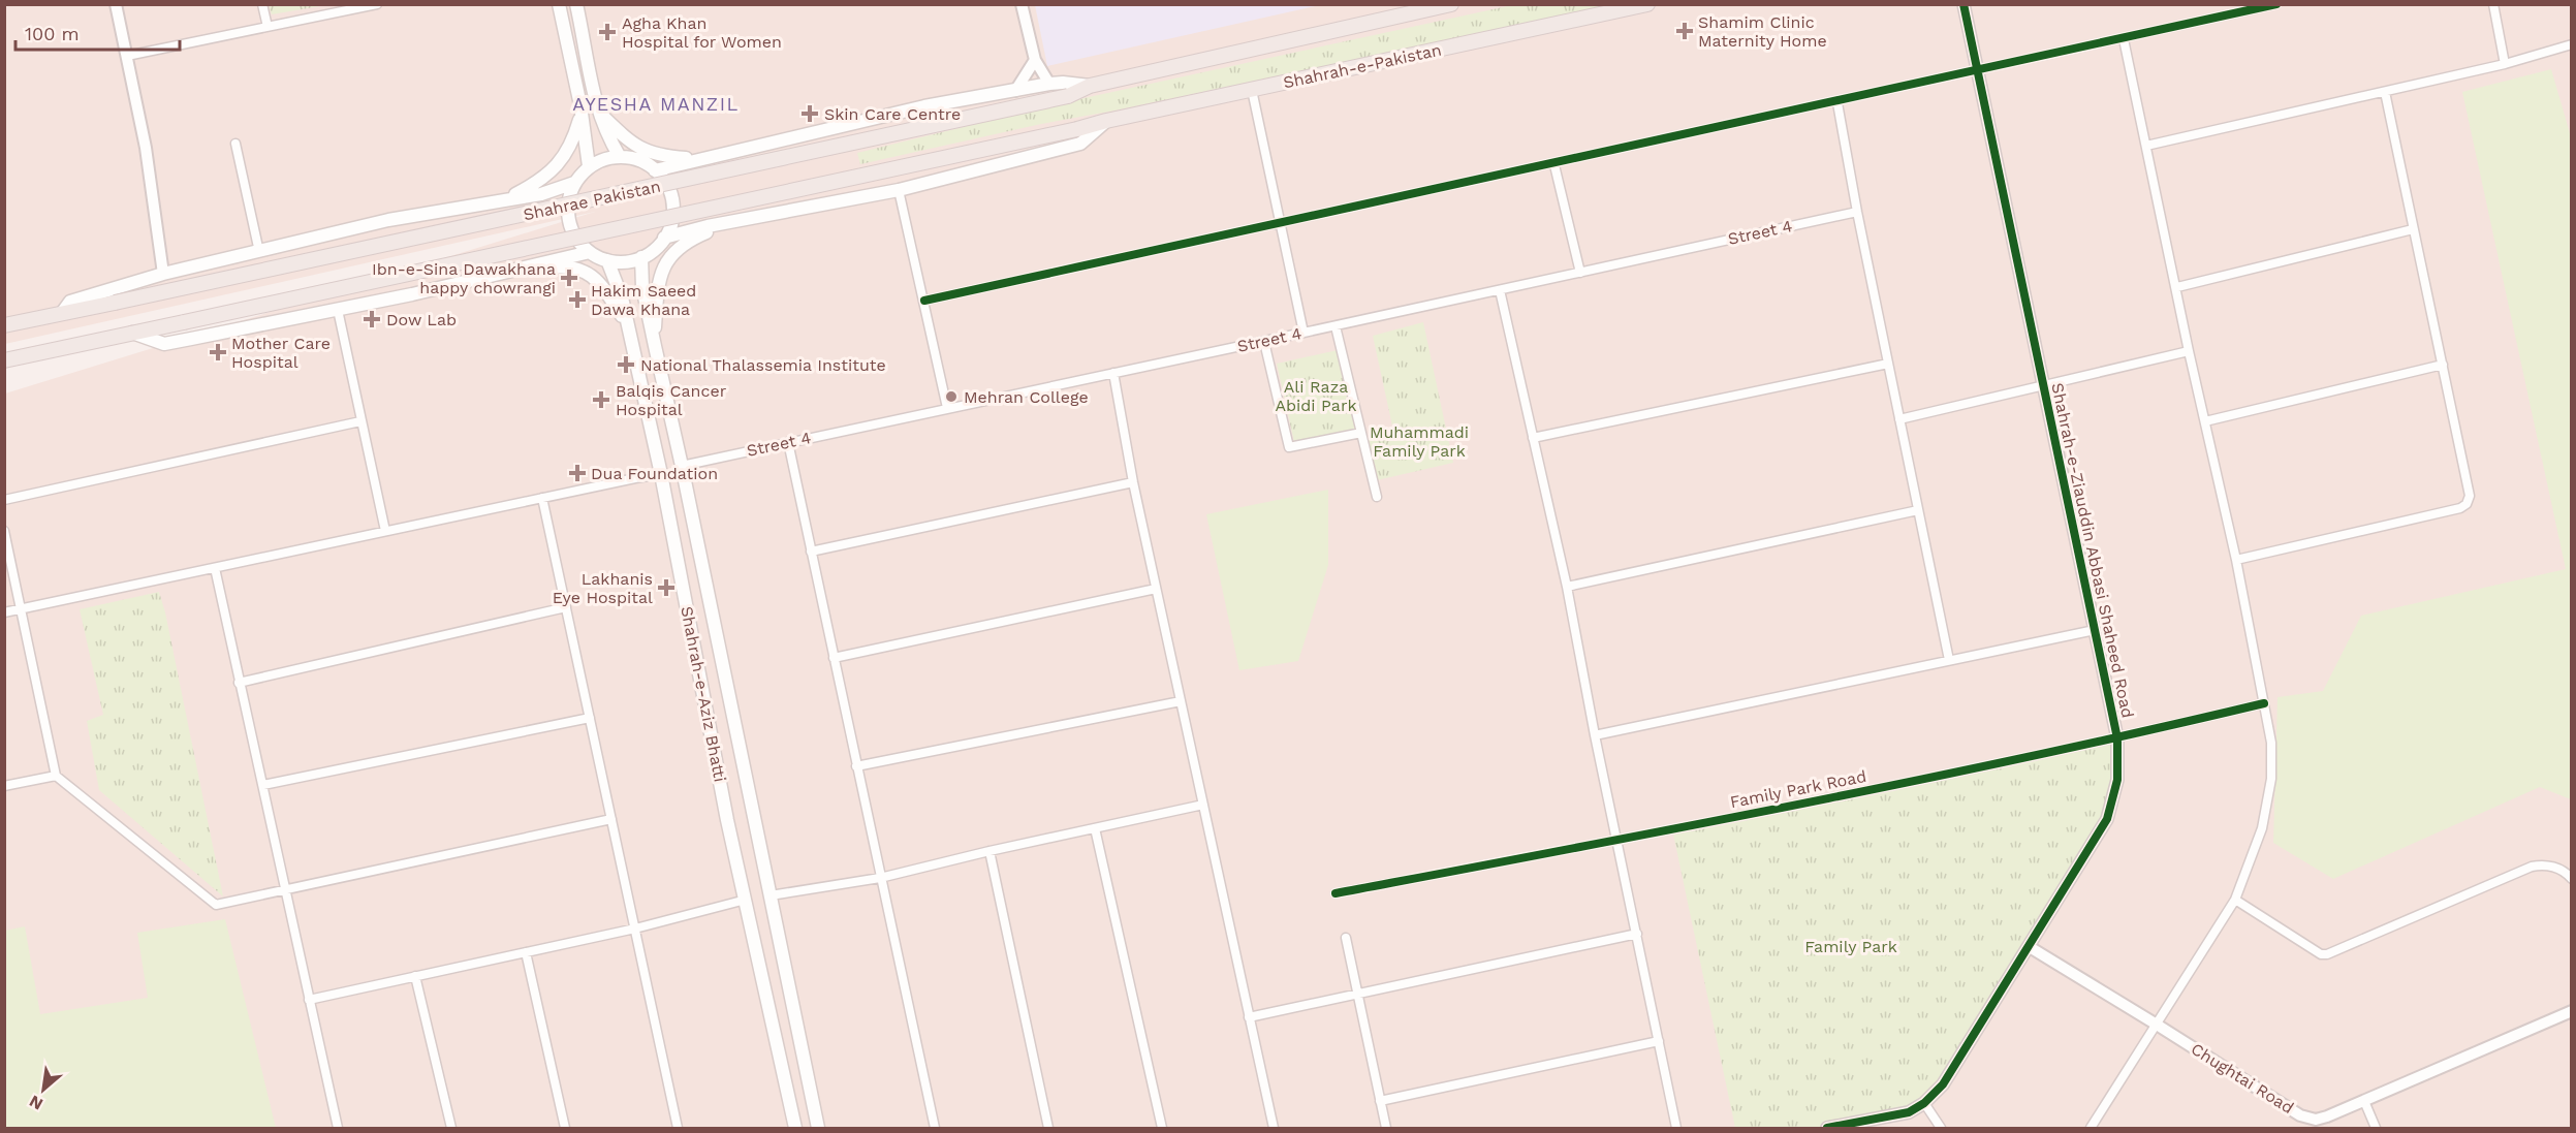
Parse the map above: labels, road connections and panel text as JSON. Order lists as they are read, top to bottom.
{
  "streets": {
    "highway": ["Shahrah-e-Pakistan", "Shahrae Pakistan"],
    "main road": ["Shahrah-e-Aziz Bhatti"],
    "street": [
      "Street 4",
      "Shahrah-e-Ziauddin Abbasi Shaheed Road",
      "Family Park Road",
      "Chughtai Road"
    ]
  },
  "crossings": [
    ["Shahrah-e-Pakistan", "Shahrae Pakistan"],
    ["Street 4", "Shahrah-e-Aziz Bhatti"],
    ["Shahrah-e-Ziauddin Abbasi Shaheed Road", "Family Park Road"],
    ["Shahrah-e-Ziauddin Abbasi Shaheed Road", "Chughtai Road"]
  ],
  "districts": ["AYESHA MANZIL"],
  "parks": ["Ali Raza Abidi Park", "Muhammadi Family Park", "Family Park"],
  "places": {
    "health": [
      "Shamim Clinic Maternity Home",
      "Agha Khan Hospital for Women",
      "Skin Care Centre",
      "Ibn-e-Sina Dawakhana happy chowrangi",
      "Hakim Saeed Dawa Khana",
      "Dow Lab",
      "Mother Care Hospital",
      "National Thalassemia Institute",
      "Balqis Cancer Hospital",
      "Dua Foundation",
      "Lakhanis Eye Hospital"
    ],
    "other": ["Mehran College"]
  },
  "scale_bar": "100 m",
  "north": "bottom left"
}
